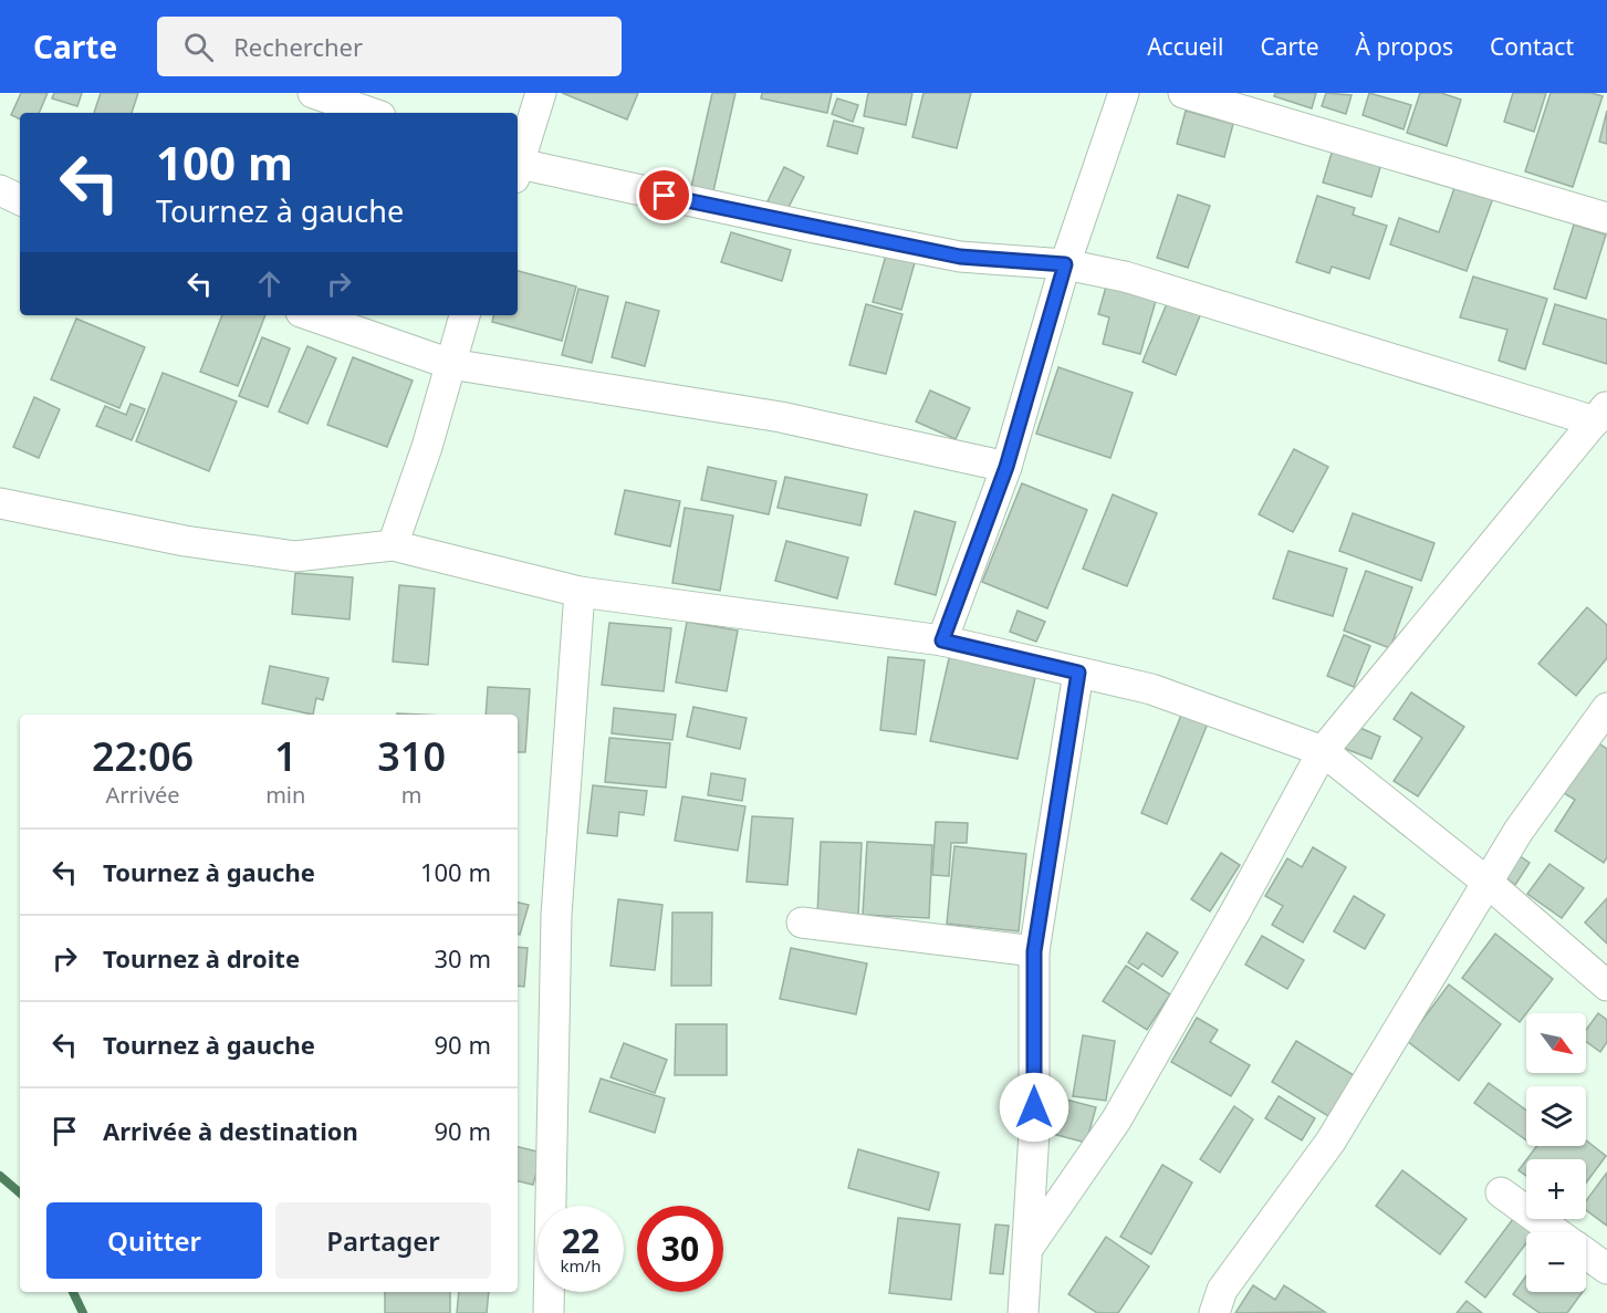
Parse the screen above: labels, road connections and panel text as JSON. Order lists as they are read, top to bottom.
{
  "north": "bottom right",
  "page": {
    "header": "Carte",
    "search": "Rechercher",
    "nav": [
      "Accueil",
      "Carte",
      "À propos",
      "Contact"
    ],
    "turn": ["100 m", "Tournez à gauche"],
    "eta": [
      "22:06",
      "Arrivée",
      "1",
      "min",
      "310",
      "m"
    ],
    "list": [
      {
        "name": "Tournez à gauche",
        "value": "100 m"
      },
      {
        "name": "Tournez à droite",
        "value": "30 m"
      },
      {
        "name": "Tournez à gauche",
        "value": "90 m"
      },
      {
        "name": "Arrivée à destination",
        "value": "90 m"
      }
    ],
    "map_buttons": ["+", "−"],
    "buttons": ["Quitter", "Partager"],
    "speed": "22 km/h",
    "limit": "30"
  }
}
